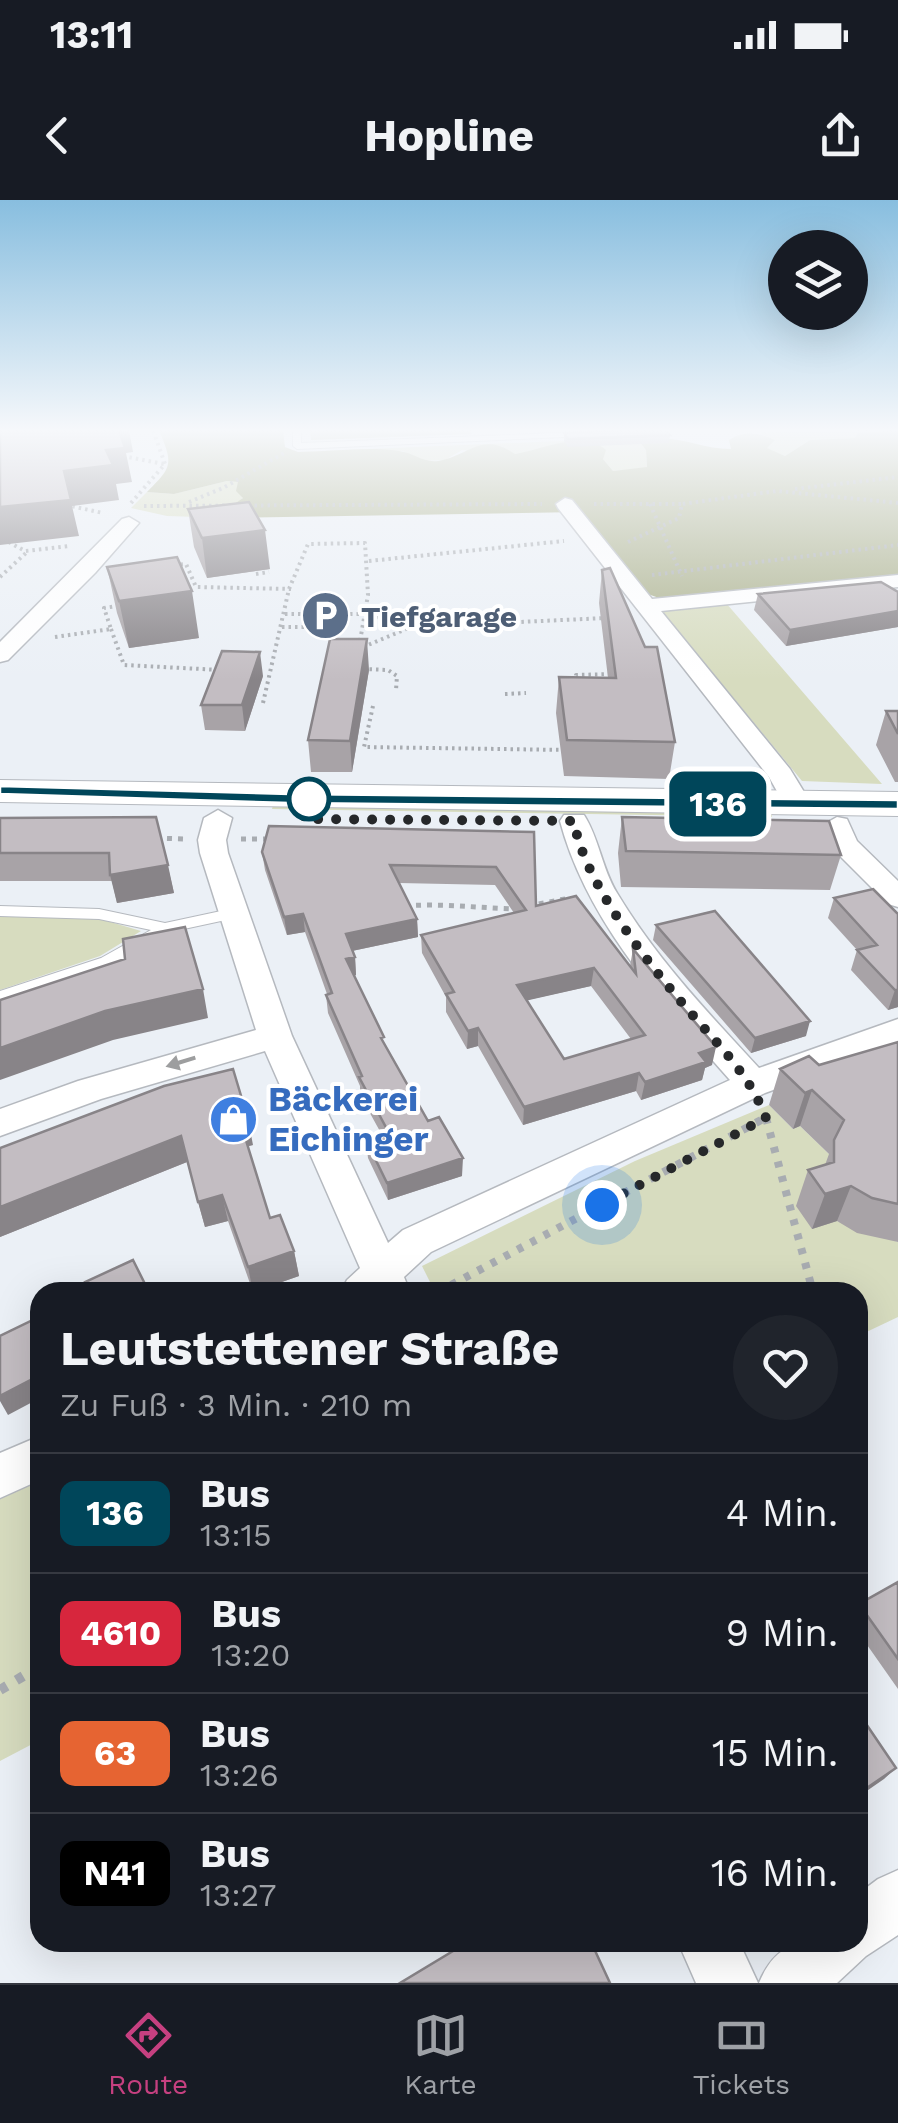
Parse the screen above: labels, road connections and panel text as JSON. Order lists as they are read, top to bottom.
{
  "places": {
    "parking": ["Tiefgarage"],
    "shop": ["Bäckerei Eichinger"]
  },
  "lines": ["bus line 136"],
  "page": {
    "status": "13:11",
    "header": "Hopline",
    "on_map": "136",
    "heading": ["Leutstettener Straße", "Zu Fuß · 3 Min. · 210 m"],
    "list": [
      {
        "mark": "136",
        "name": "Bus",
        "note": "13:15",
        "value": "4 Min."
      },
      {
        "mark": "4610",
        "name": "Bus",
        "note": "13:20",
        "value": "9 Min."
      },
      {
        "mark": "63",
        "name": "Bus",
        "note": "13:26",
        "value": "15 Min."
      },
      {
        "mark": "N41",
        "name": "Bus",
        "note": "13:27",
        "value": "16 Min."
      }
    ],
    "tabs": ["Route", "Karte", "Tickets"]
  }
}
